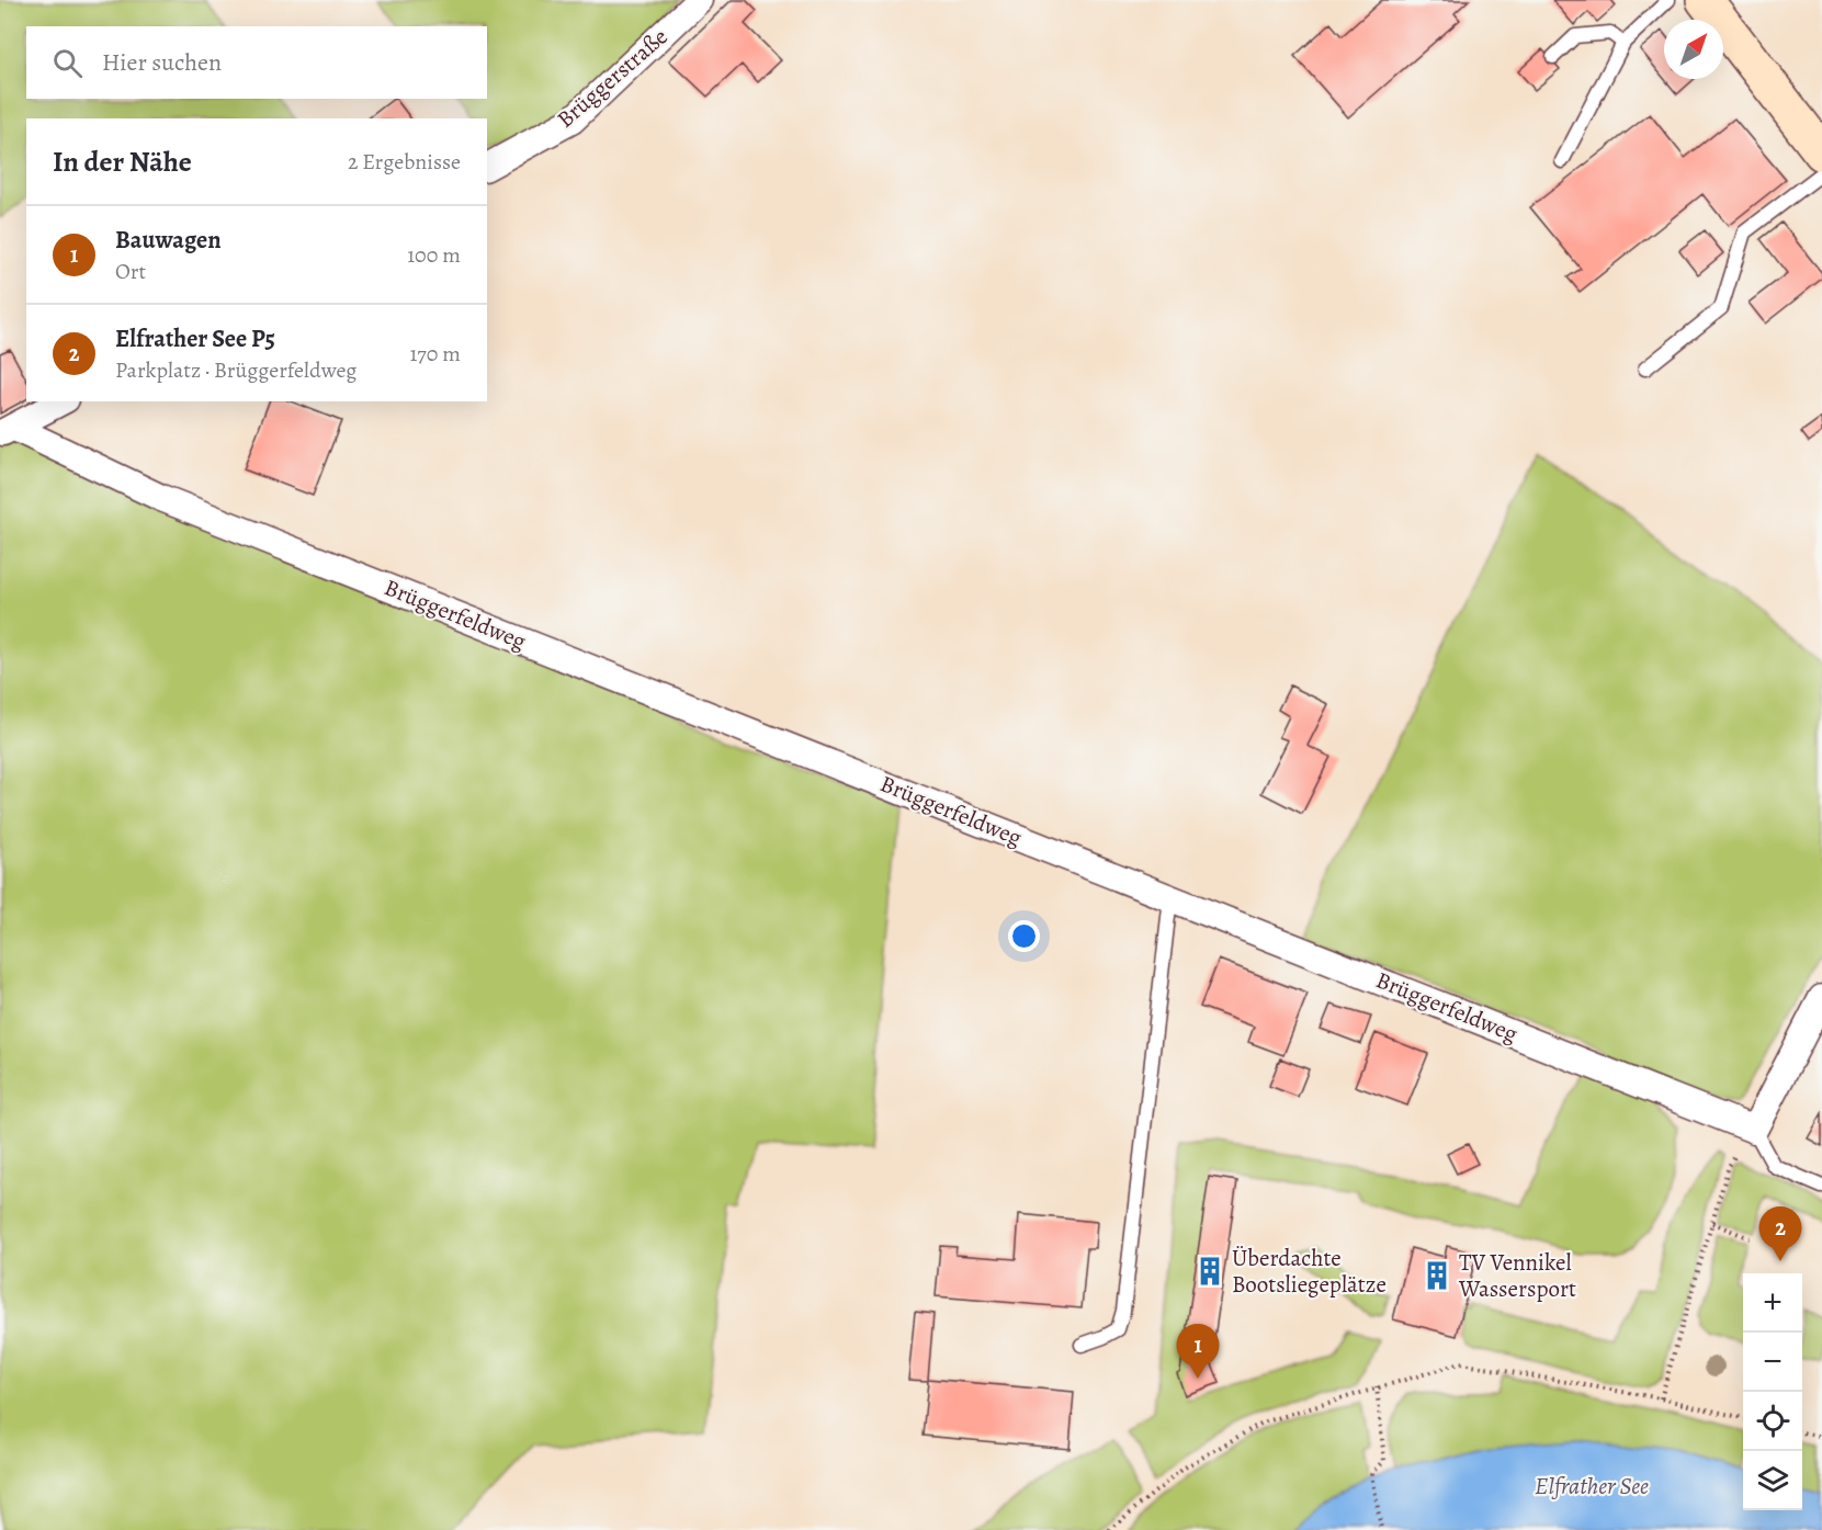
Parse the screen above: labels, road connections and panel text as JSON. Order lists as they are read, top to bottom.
{
  "streets": {
    "street": ["Brüggerstraße", "Brüggerfeldweg"]
  },
  "water": ["Elfrather See"],
  "places": {
    "building": ["Überdachte Bootsliegeplätze", "TV Vennikel Wassersport"]
  },
  "north": "top right",
  "page": {
    "search": "Hier suchen",
    "heading": ["In der Nähe", "2 Ergebnisse"],
    "list": [
      {
        "mark": "1",
        "name": "Bauwagen",
        "note": "Ort",
        "value": "100 m"
      },
      {
        "mark": "2",
        "name": "Elfrather See P5",
        "note": "Parkplatz · Brüggerfeldweg",
        "value": "170 m"
      }
    ],
    "pins": ["2", "1"],
    "map_buttons": ["+", "−"]
  }
}
